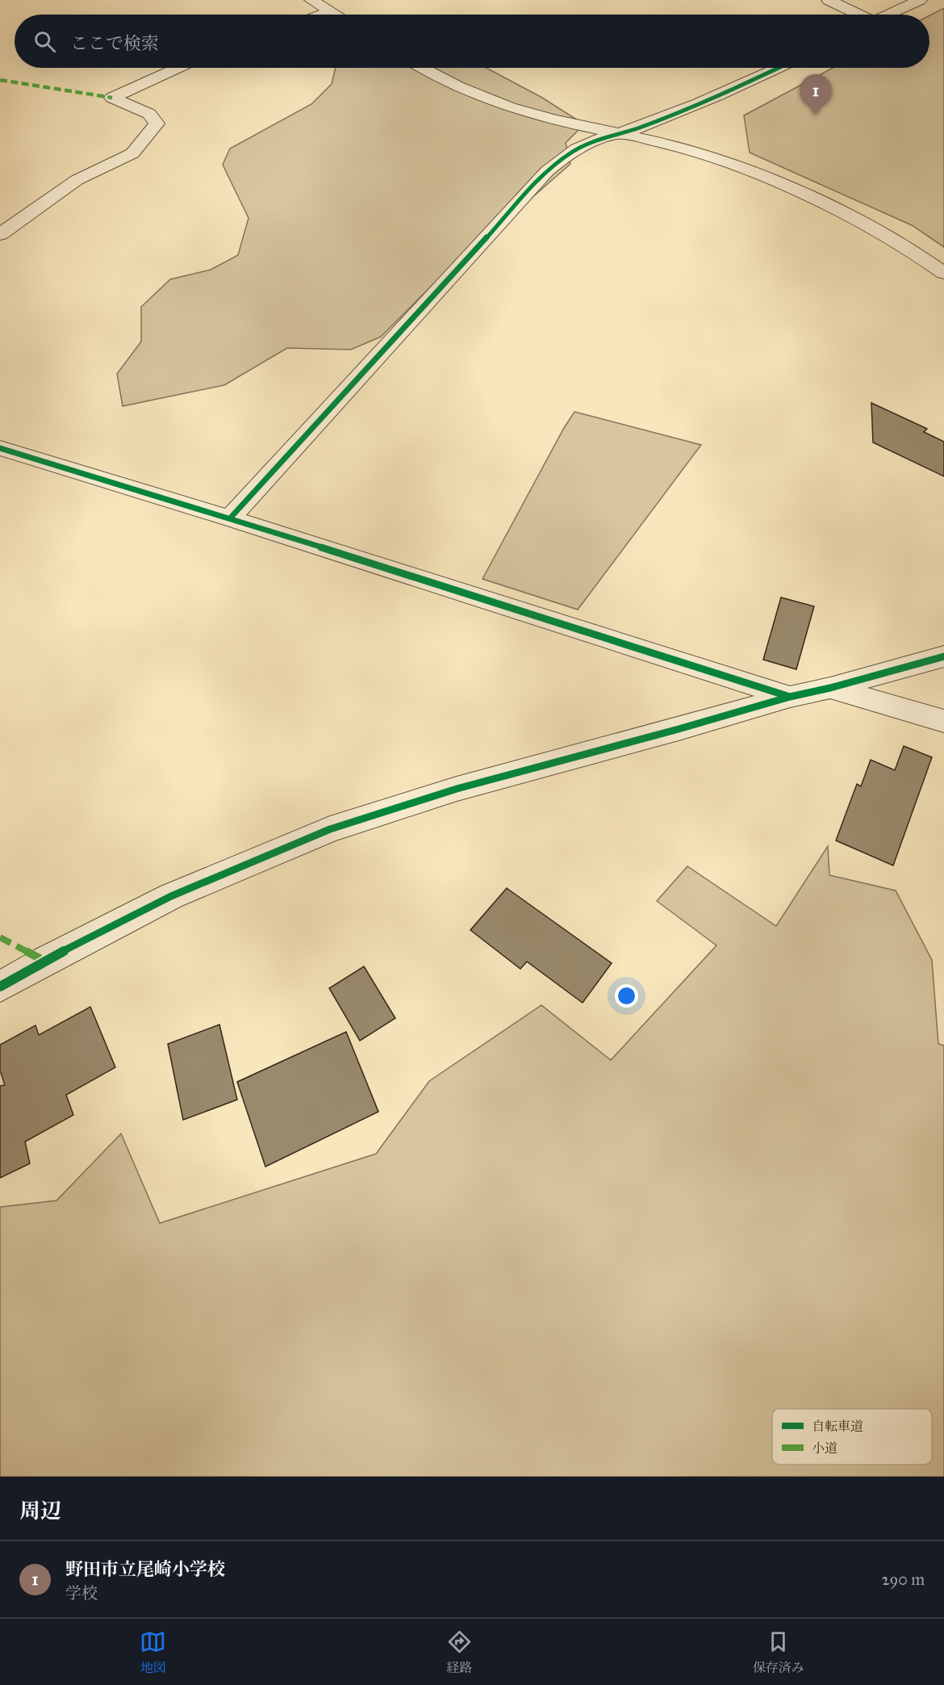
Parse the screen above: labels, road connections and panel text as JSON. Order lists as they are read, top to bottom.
{
  "legend": ["自転車道", "小道"],
  "page": {
    "search": "ここで検索",
    "pins": "1",
    "heading": "周辺",
    "list": [
      {
        "mark": "1",
        "name": "野田市立尾崎小学校",
        "note": "学校",
        "value": "290 m"
      }
    ],
    "nav": ["地図", "経路", "保存済み"]
  }
}
